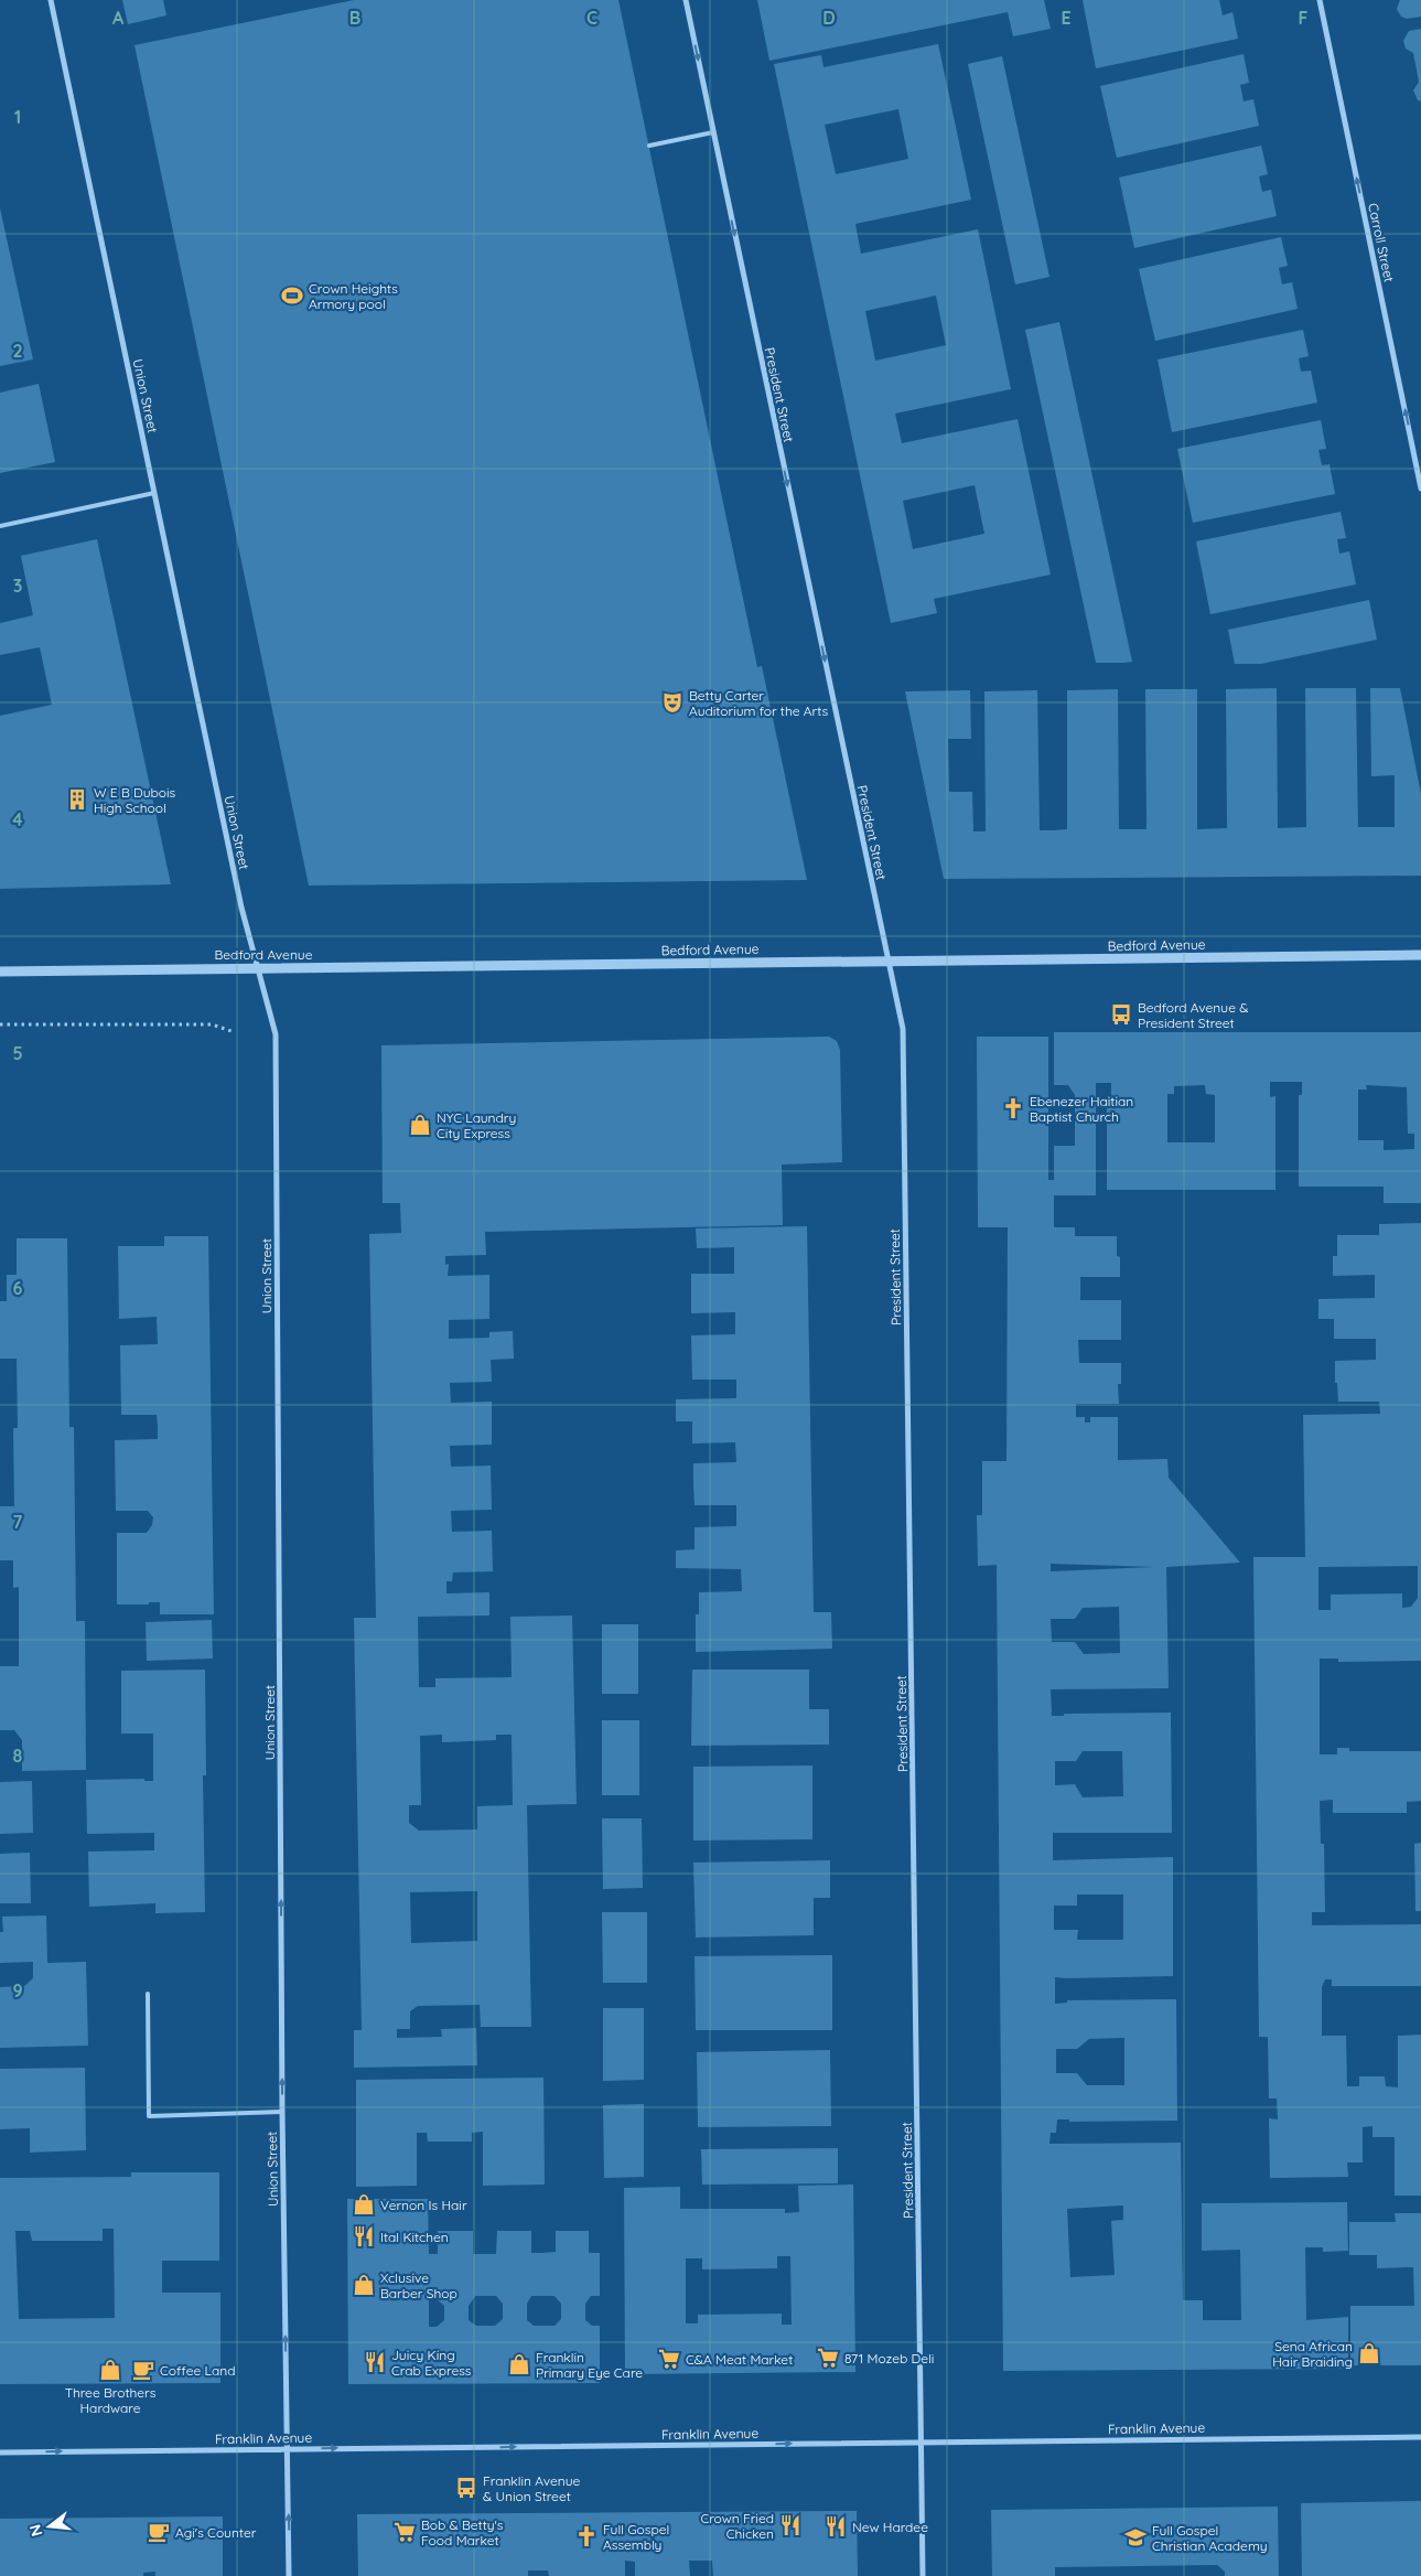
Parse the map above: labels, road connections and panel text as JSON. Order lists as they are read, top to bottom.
{
  "streets": {
    "street": [
      "Carroll Street",
      "President Street",
      "Union Street",
      "Bedford Avenue",
      "Franklin Avenue"
    ]
  },
  "crossings": [
    ["President Street", "Bedford Avenue"],
    ["President Street", "Franklin Avenue"],
    ["Union Street", "Bedford Avenue"],
    ["Union Street", "Franklin Avenue"]
  ],
  "one_way": [
    "Carroll Street",
    "President Street",
    "Union Street",
    "Franklin Avenue"
  ],
  "places": {
    "sports": ["Crown Heights Armory pool"],
    "theatre": ["Betty Carter Auditorium for the Arts"],
    "building": ["W E B Dubois High School"],
    "bus stop": ["Bedford Avenue & President Street", "Franklin Avenue & Union Street"],
    "church": ["Ebenezer Haitian Baptist Church", "Full Gospel Assembly"],
    "shop": [
      "NYC Laundry City Express",
      "Vernon Is Hair",
      "Xclusive Barber Shop",
      "Sena African Hair Braiding",
      "Franklin Primary Eye Care",
      "Three Brothers Hardware"
    ],
    "restaurant": [
      "Ital Kitchen",
      "Juicy King Crab Express",
      "Crown Fried Chicken",
      "New Hardee"
    ],
    "supermarket": ["871 Mozeb Deli", "C&A Meat Market", "Bob & Betty's Food Market"],
    "cafe": ["Coffee Land", "Agi's Counter"],
    "school or university": ["Full Gospel Christian Academy"]
  },
  "north": "left",
  "grid": {
    "columns": [
      "A",
      "B",
      "C",
      "D",
      "E",
      "F"
    ],
    "rows": [
      "1",
      "2",
      "3",
      "4",
      "5",
      "6",
      "7",
      "8",
      "9"
    ]
  }
}
